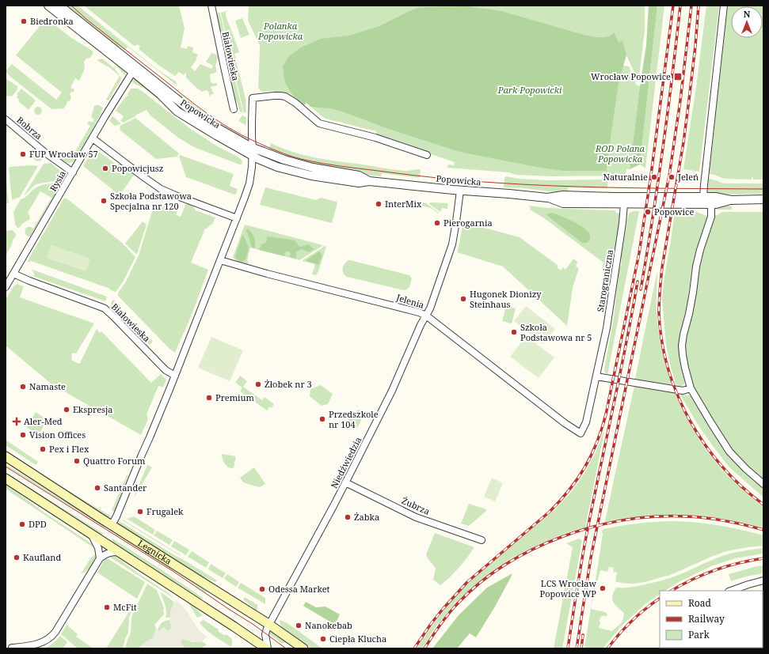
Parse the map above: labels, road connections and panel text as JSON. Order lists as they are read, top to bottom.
{
  "streets": {
    "main road": ["Legnicka"],
    "street": [
      "Białowieska",
      "Popowicka",
      "Bobrza",
      "Rysia",
      "Starograniczna",
      "Jelenia",
      "Niedźwiedzia",
      "Żubrza"
    ]
  },
  "crossings": [
    ["Białowieska", "Rysia"],
    ["Popowicka", "Rysia"],
    ["Popowicka", "Starograniczna"],
    ["Popowicka", "Niedźwiedzia"],
    ["Bobrza", "Rysia"],
    ["Starograniczna", "Jelenia"],
    ["Jelenia", "Niedźwiedzia"],
    ["Niedźwiedzia", "Żubrza"],
    ["Niedźwiedzia", "Legnicka"]
  ],
  "parks": ["Polanka Popowicka", "Park Popowicki", "ROD Polana Popowicka"],
  "places": {
    "other": [
      "Biedronka",
      "FUP Wrocław 57",
      "Popowicjusz",
      "Naturalnie",
      "Jeleń",
      "Szkoła Podstawowa Specjalna nr 120",
      "InterMix",
      "Popowice",
      "Pierogarnia",
      "Hugonek Dionizy Steinhaus",
      "Szkoła Podstawowa nr 5",
      "Żłobek nr 3",
      "Namaste",
      "Premium",
      "Ekspresja",
      "Przedszkole nr 104",
      "Vision Offices",
      "Pex i Flex",
      "Quattro Forum",
      "Santander",
      "Frugalek",
      "Żabka",
      "DPD",
      "Kaufland",
      "LCS Wrocław Popowice WP",
      "Odessa Market",
      "McFit",
      "Nanokebab",
      "Ciepła Klucha"
    ],
    "transit": ["Wrocław Popowice"],
    "health": ["Aler-Med"]
  },
  "legend": ["Road", "Railway", "Park"],
  "north": "top"
}
